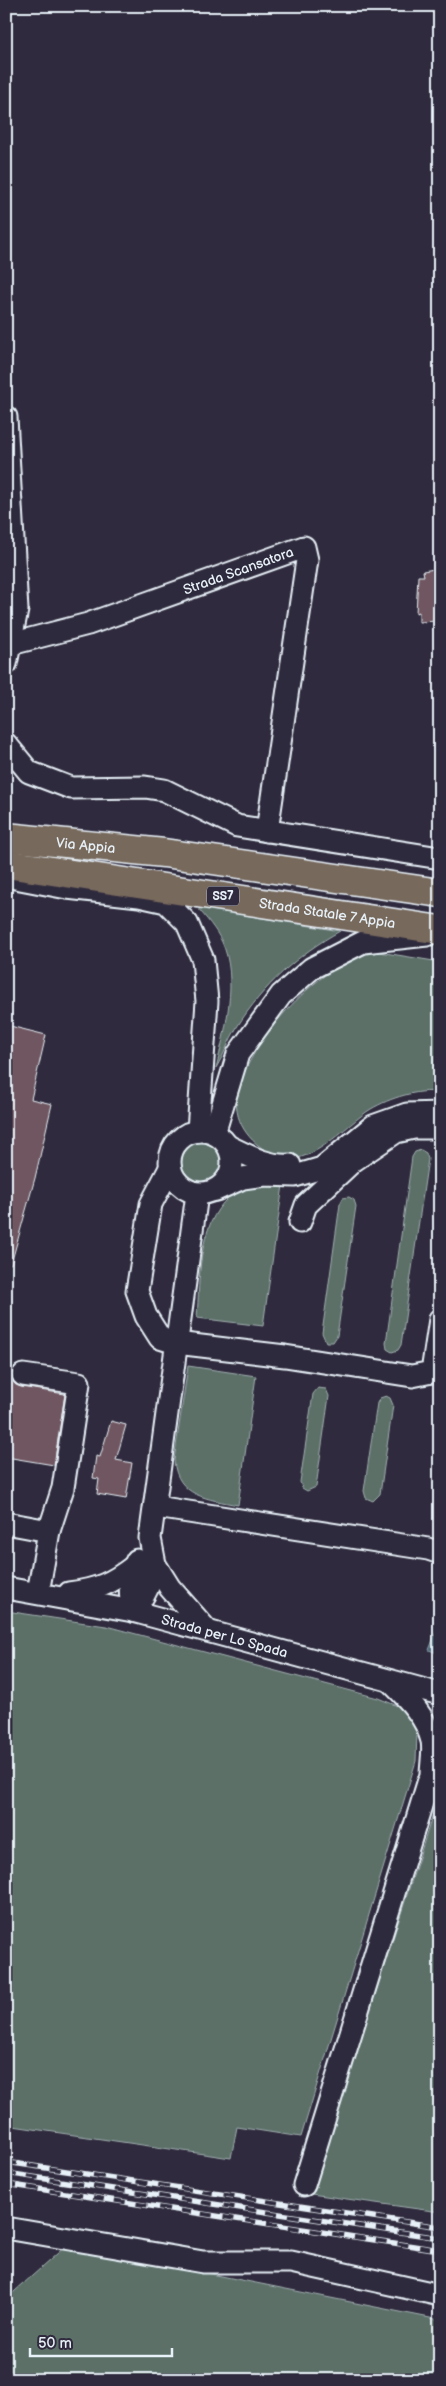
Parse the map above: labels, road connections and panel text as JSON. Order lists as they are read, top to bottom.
{
  "streets": {
    "highway": ["Via Appia", "SS7", "Strada Statale 7 Appia"],
    "street": ["Strada Scansatora", "Strada per Lo Spada"]
  },
  "scale_bar": "50 m"
}
